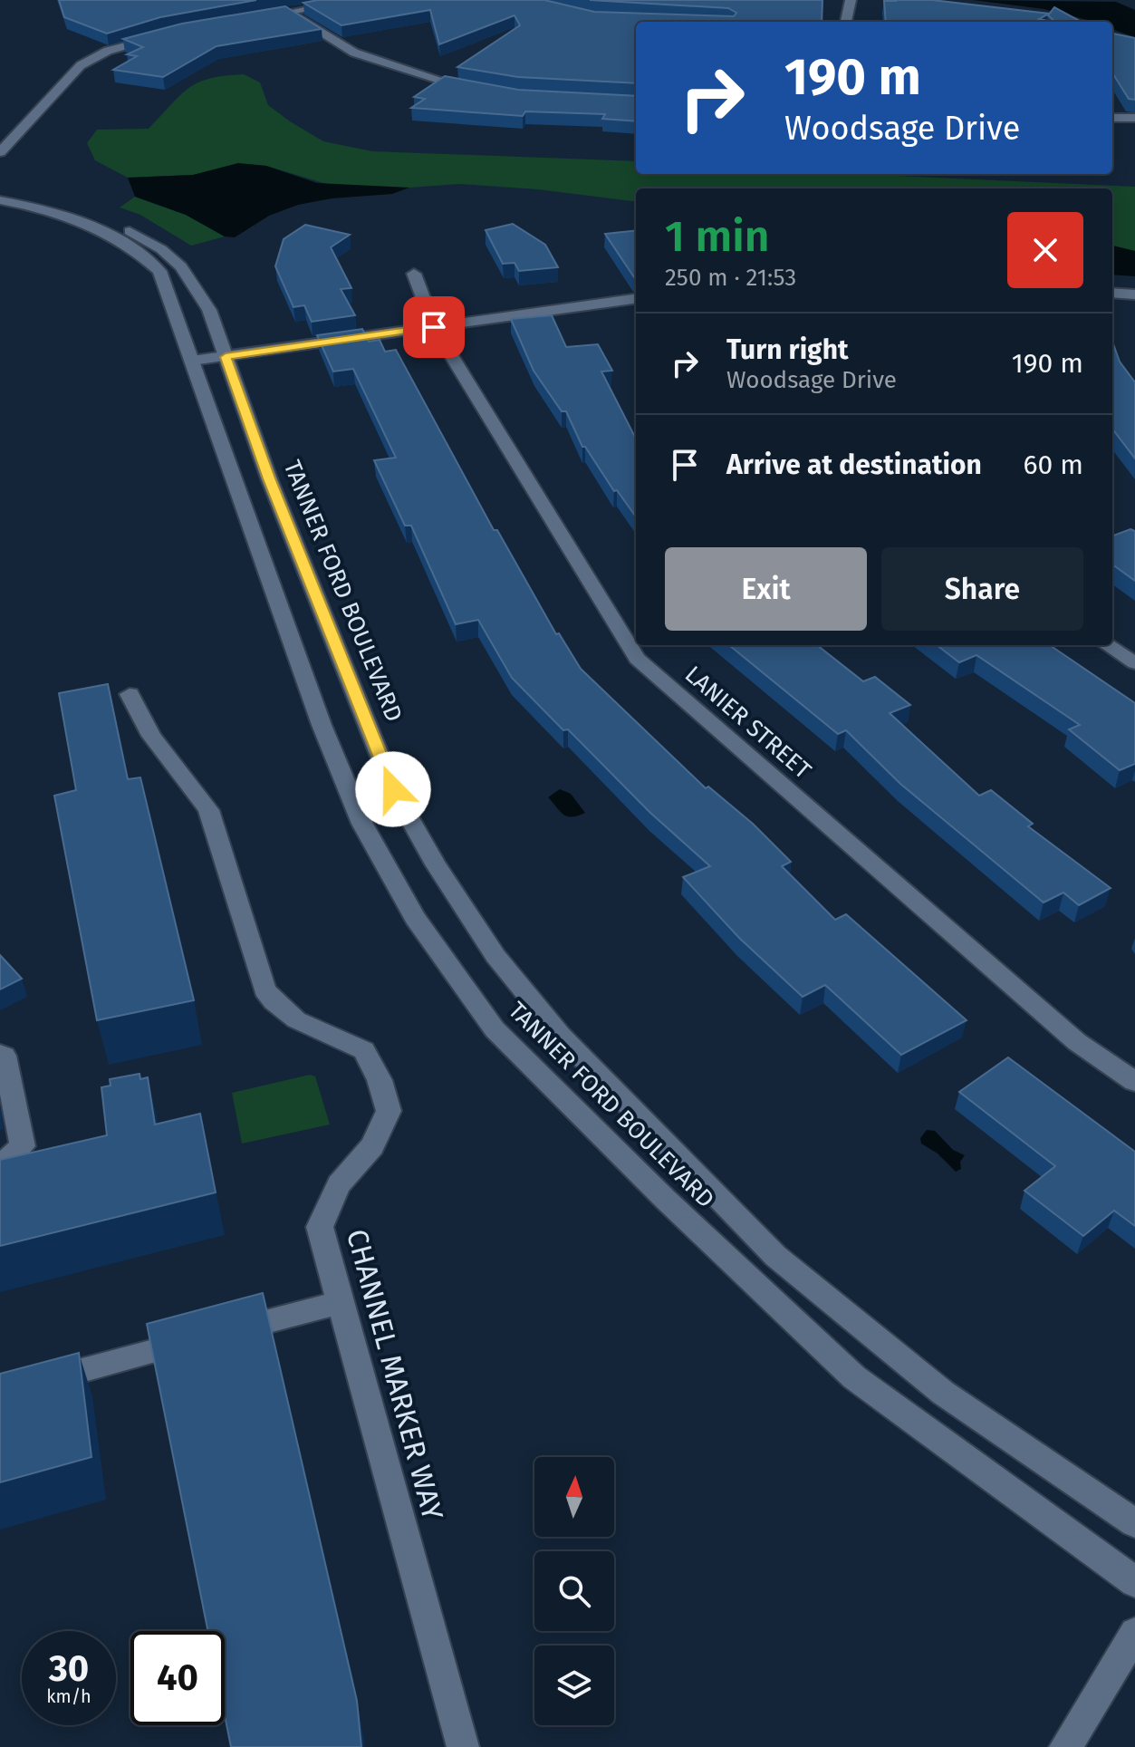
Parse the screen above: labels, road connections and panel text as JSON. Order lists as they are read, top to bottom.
{
  "streets": {
    "street": ["TANNER FORD BOULEVARD", "LANIER STREET", "CHANNEL MARKER WAY"]
  },
  "north": "top",
  "page": {
    "turn": ["190 m", "Woodsage Drive"],
    "heading": ["1 min", "250 m · 21:53"],
    "list": [
      {
        "name": "Turn right",
        "note": "Woodsage Drive",
        "value": "190 m"
      },
      {
        "name": "Arrive at destination",
        "value": "60 m"
      }
    ],
    "buttons": ["Exit", "Share"],
    "speed": "30 km/h",
    "limit": "40"
  }
}
